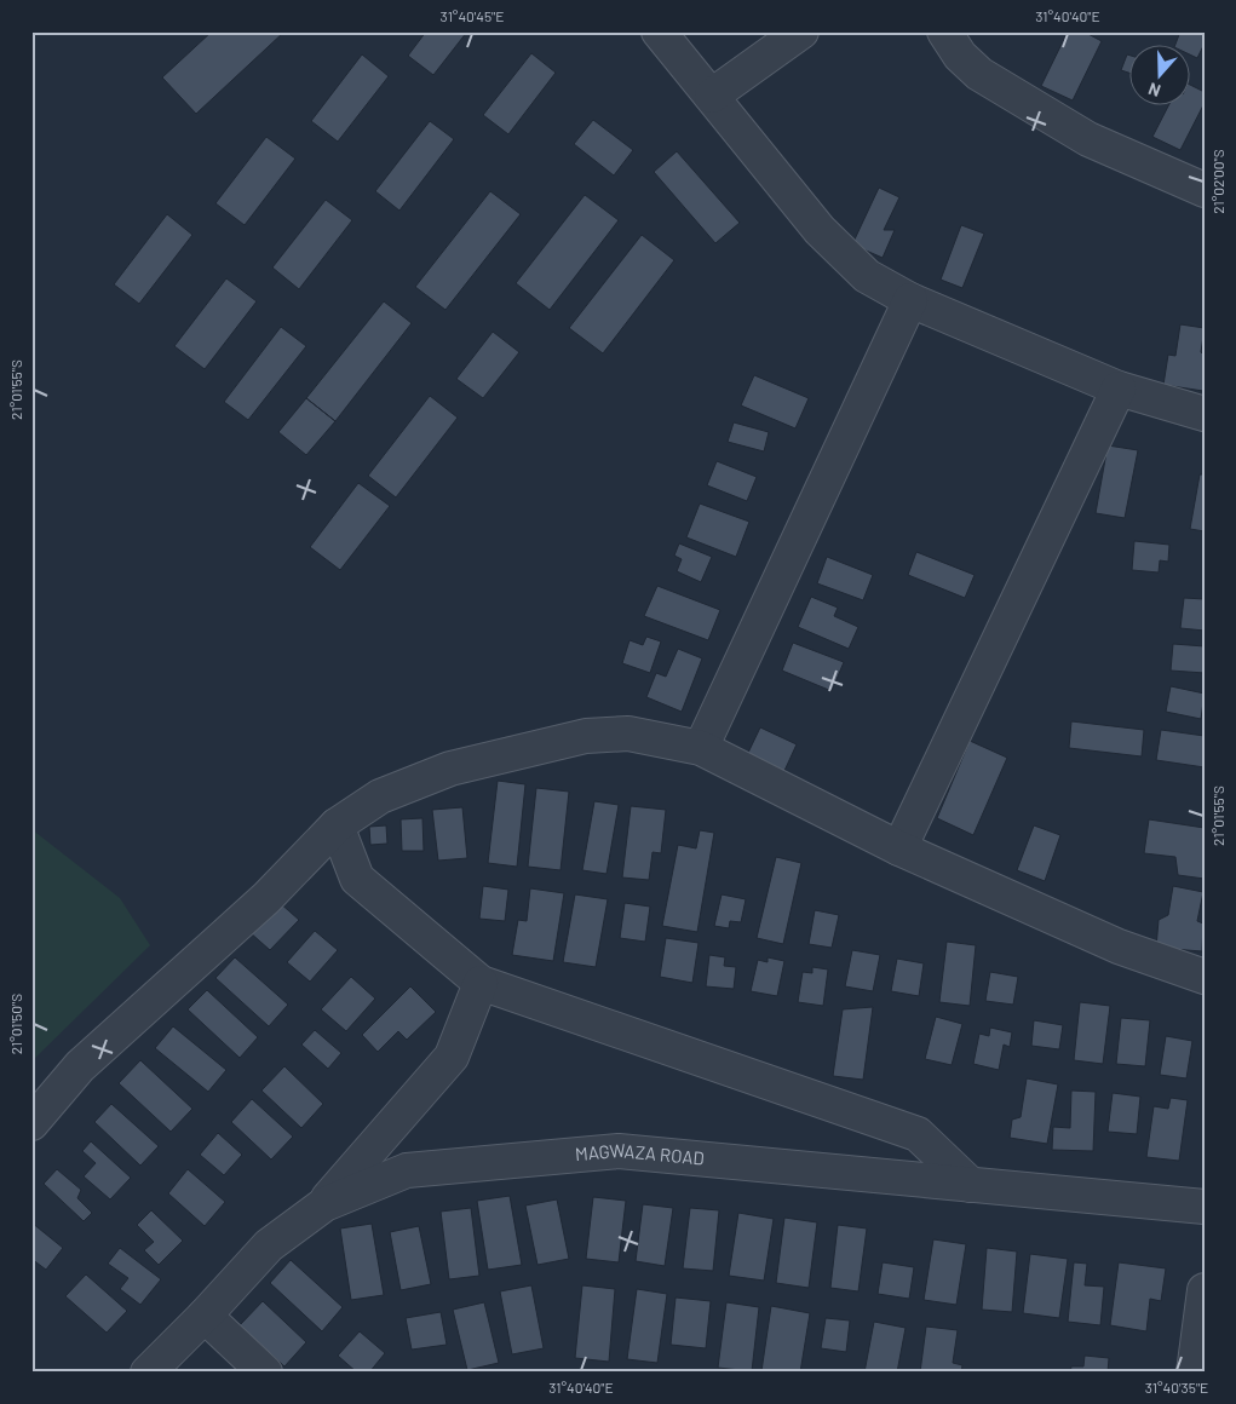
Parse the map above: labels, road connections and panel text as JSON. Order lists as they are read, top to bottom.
{
  "streets": {
    "street": ["MAGWAZA ROAD"]
  },
  "north": "bottom",
  "coordinates": [
    "31°40'45\"E",
    "31°40'40\"E",
    "21°02'00\"S",
    "21°01'55\"S",
    "21°01'50\"S",
    "31°40'35\"E"
  ]
}
